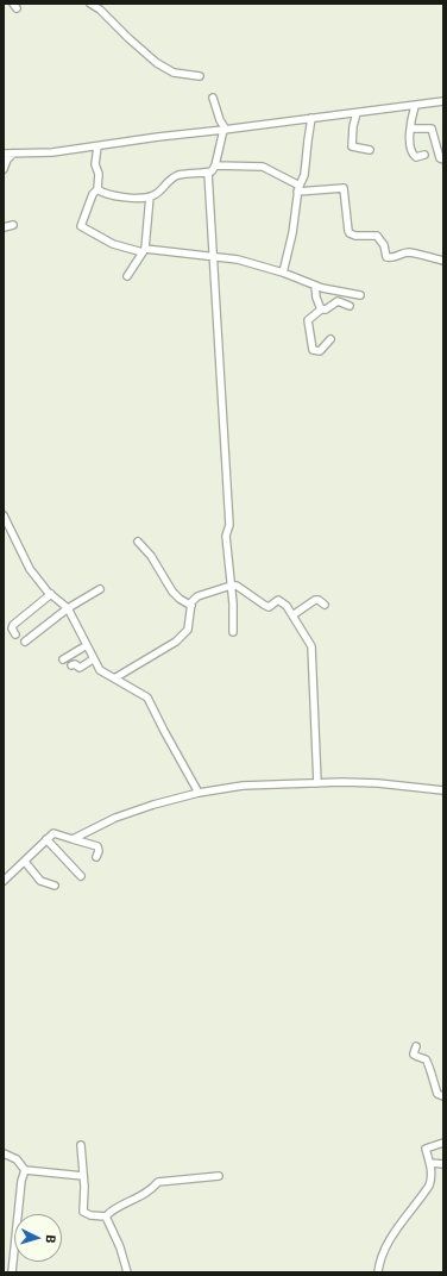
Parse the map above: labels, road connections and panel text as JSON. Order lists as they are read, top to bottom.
{
  "north": "right"
}
